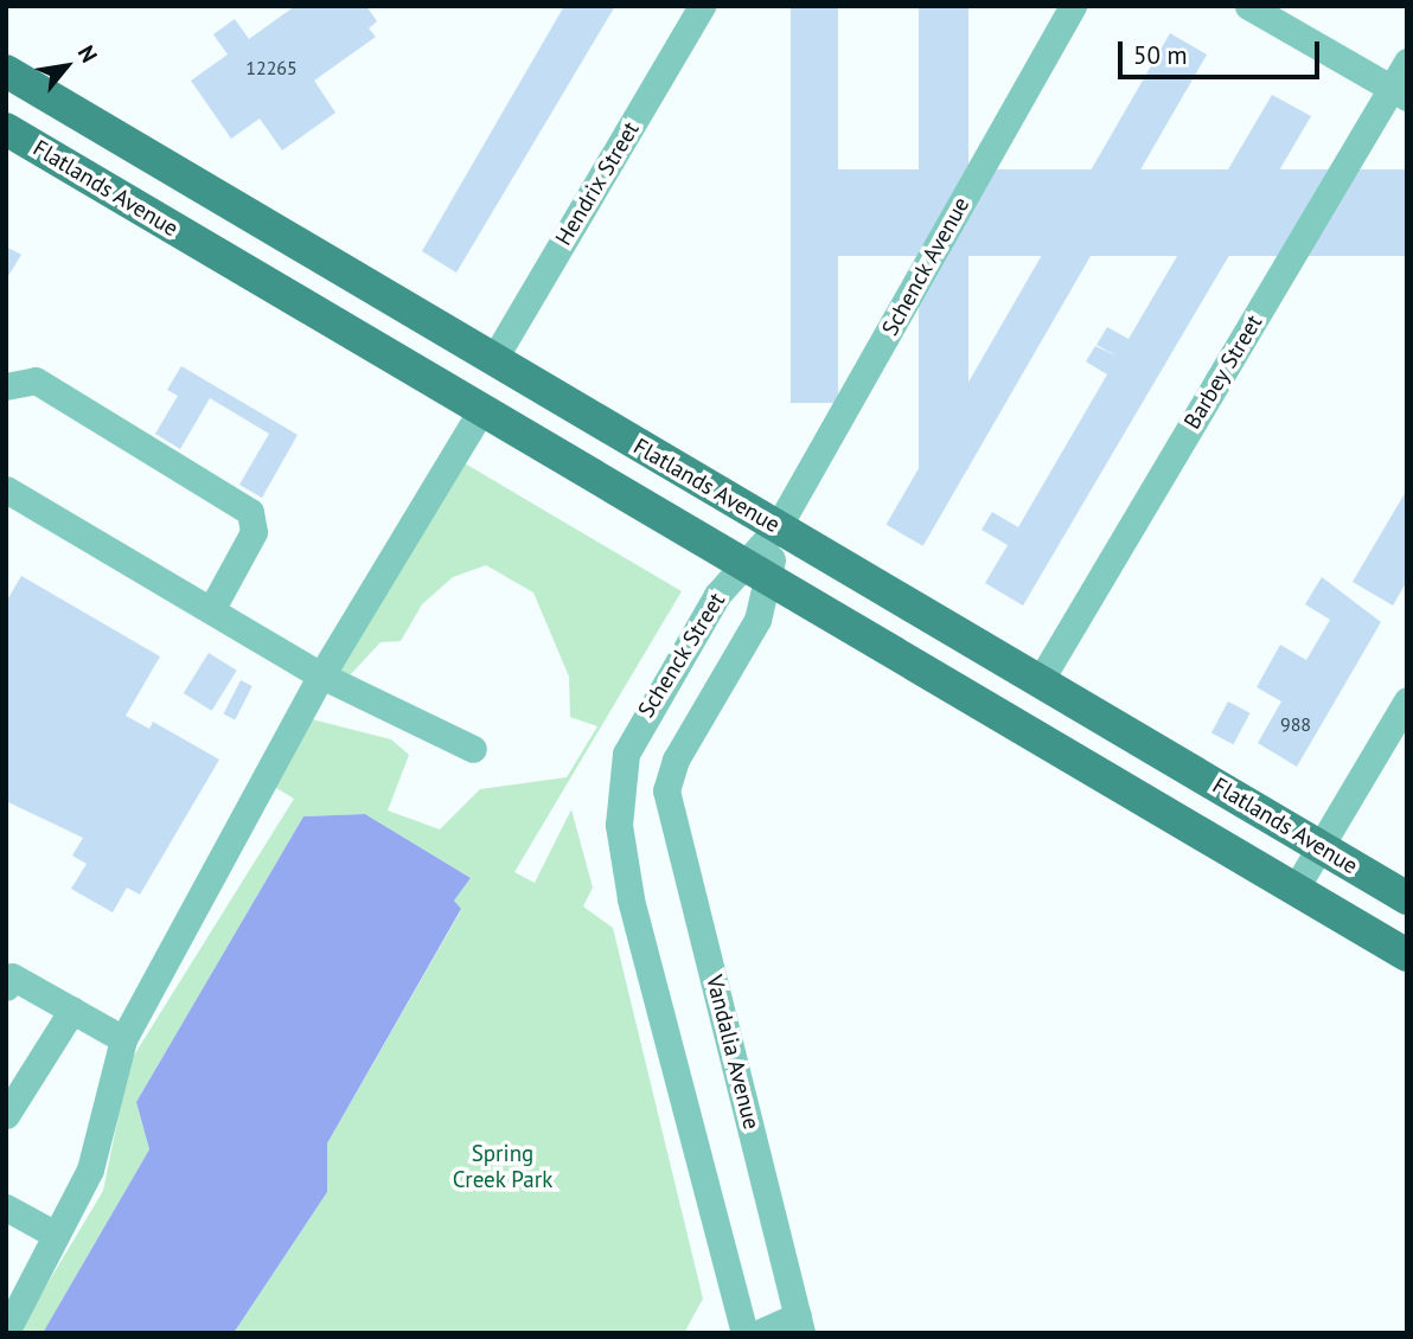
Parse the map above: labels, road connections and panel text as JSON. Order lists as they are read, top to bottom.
{
  "streets": {
    "main road": ["Flatlands Avenue"],
    "street": [
      "Hendrix Street",
      "Schenck Avenue",
      "Barbey Street",
      "Schenck Street",
      "Vandalia Avenue"
    ]
  },
  "crossings": [
    ["Hendrix Street", "Flatlands Avenue"],
    ["Flatlands Avenue", "Schenck Avenue"],
    ["Flatlands Avenue", "Barbey Street"],
    ["Flatlands Avenue", "Schenck Street"],
    ["Schenck Avenue", "Schenck Street"],
    ["Schenck Street", "Vandalia Avenue"]
  ],
  "parks": ["Spring Creek Park"],
  "house_numbers": ["12265", "988"],
  "scale_bar": "50 m",
  "north": "top right"
}
